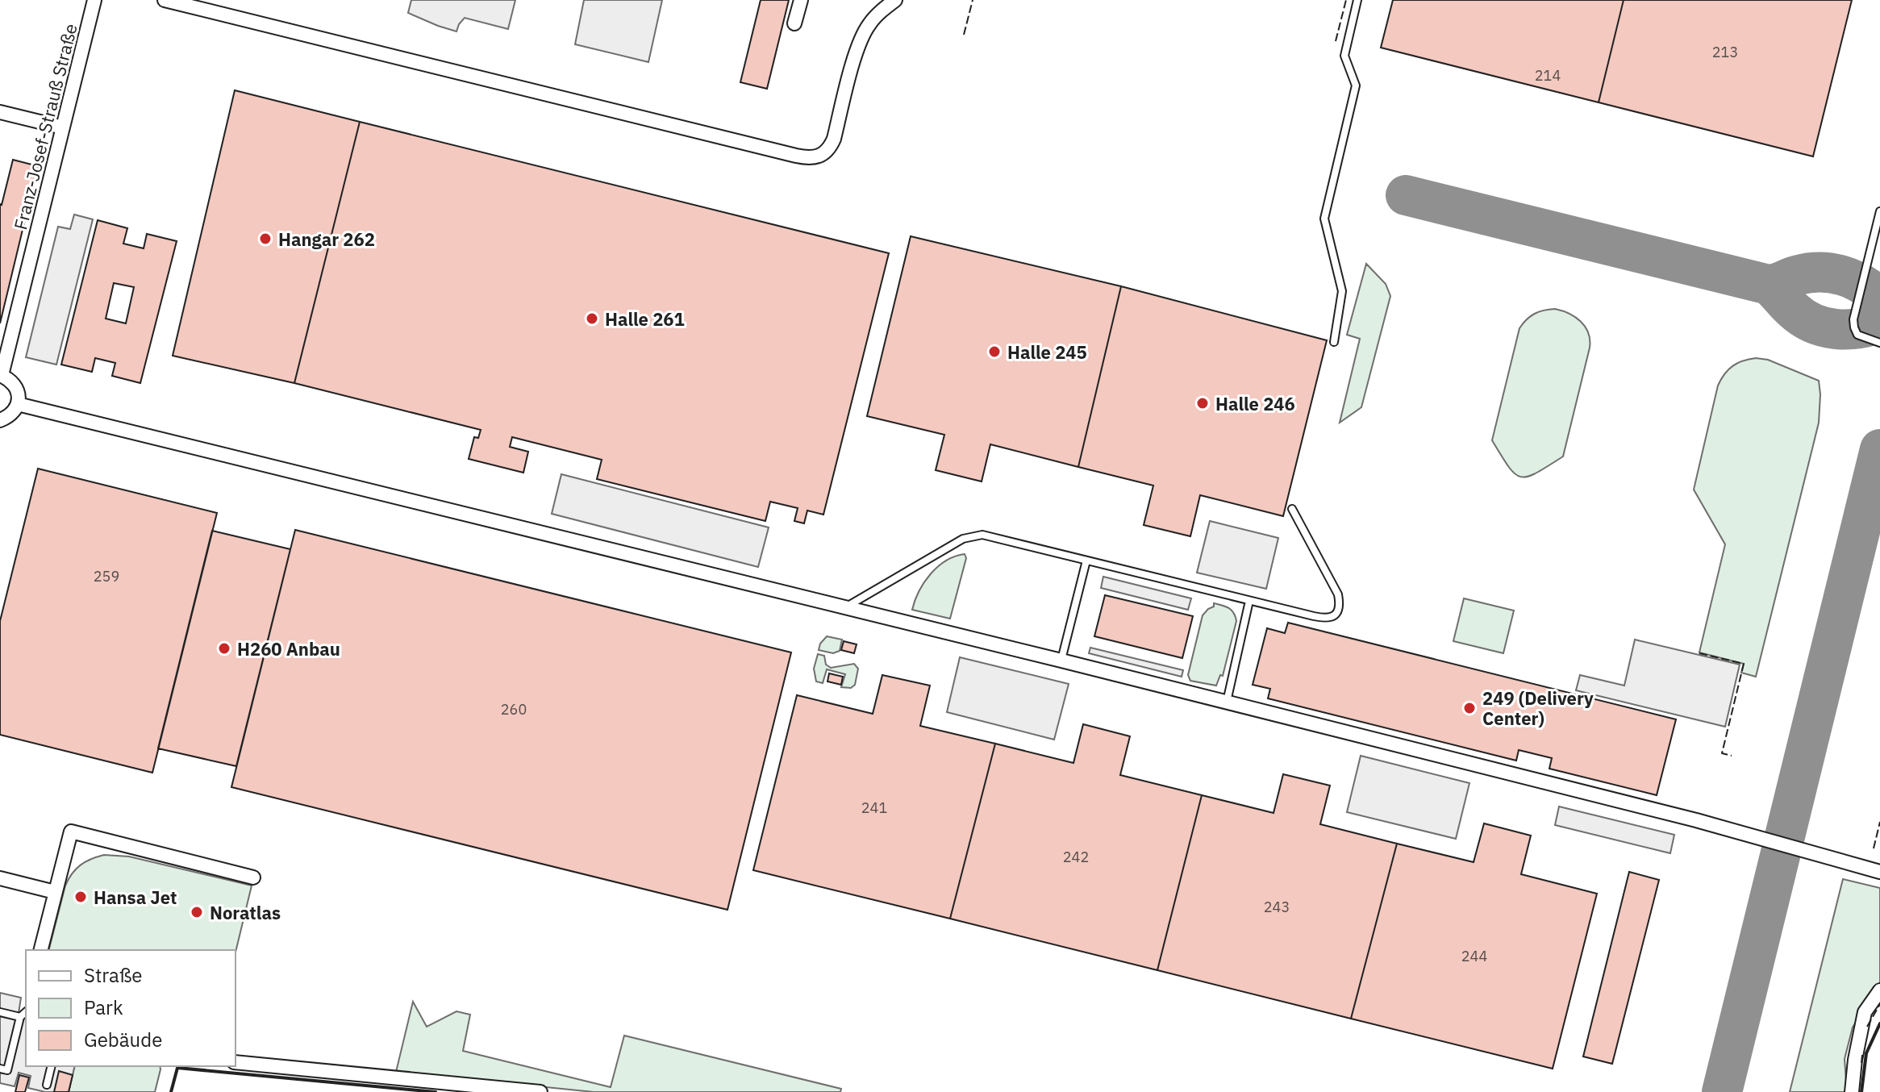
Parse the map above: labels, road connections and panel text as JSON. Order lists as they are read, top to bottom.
{
  "streets": {
    "street": ["Franz-Josef-Strauß Straße"]
  },
  "places": [
    "Hangar 262",
    "Halle 261",
    "Halle 245",
    "Halle 246",
    "H260 Anbau",
    "249 (Delivery Center)",
    "Hansa Jet",
    "Noratlas"
  ],
  "house_numbers": [
    "213",
    "214",
    "259",
    "260",
    "241",
    "242",
    "243",
    "244"
  ],
  "legend": ["Straße", "Park", "Gebäude"]
}
